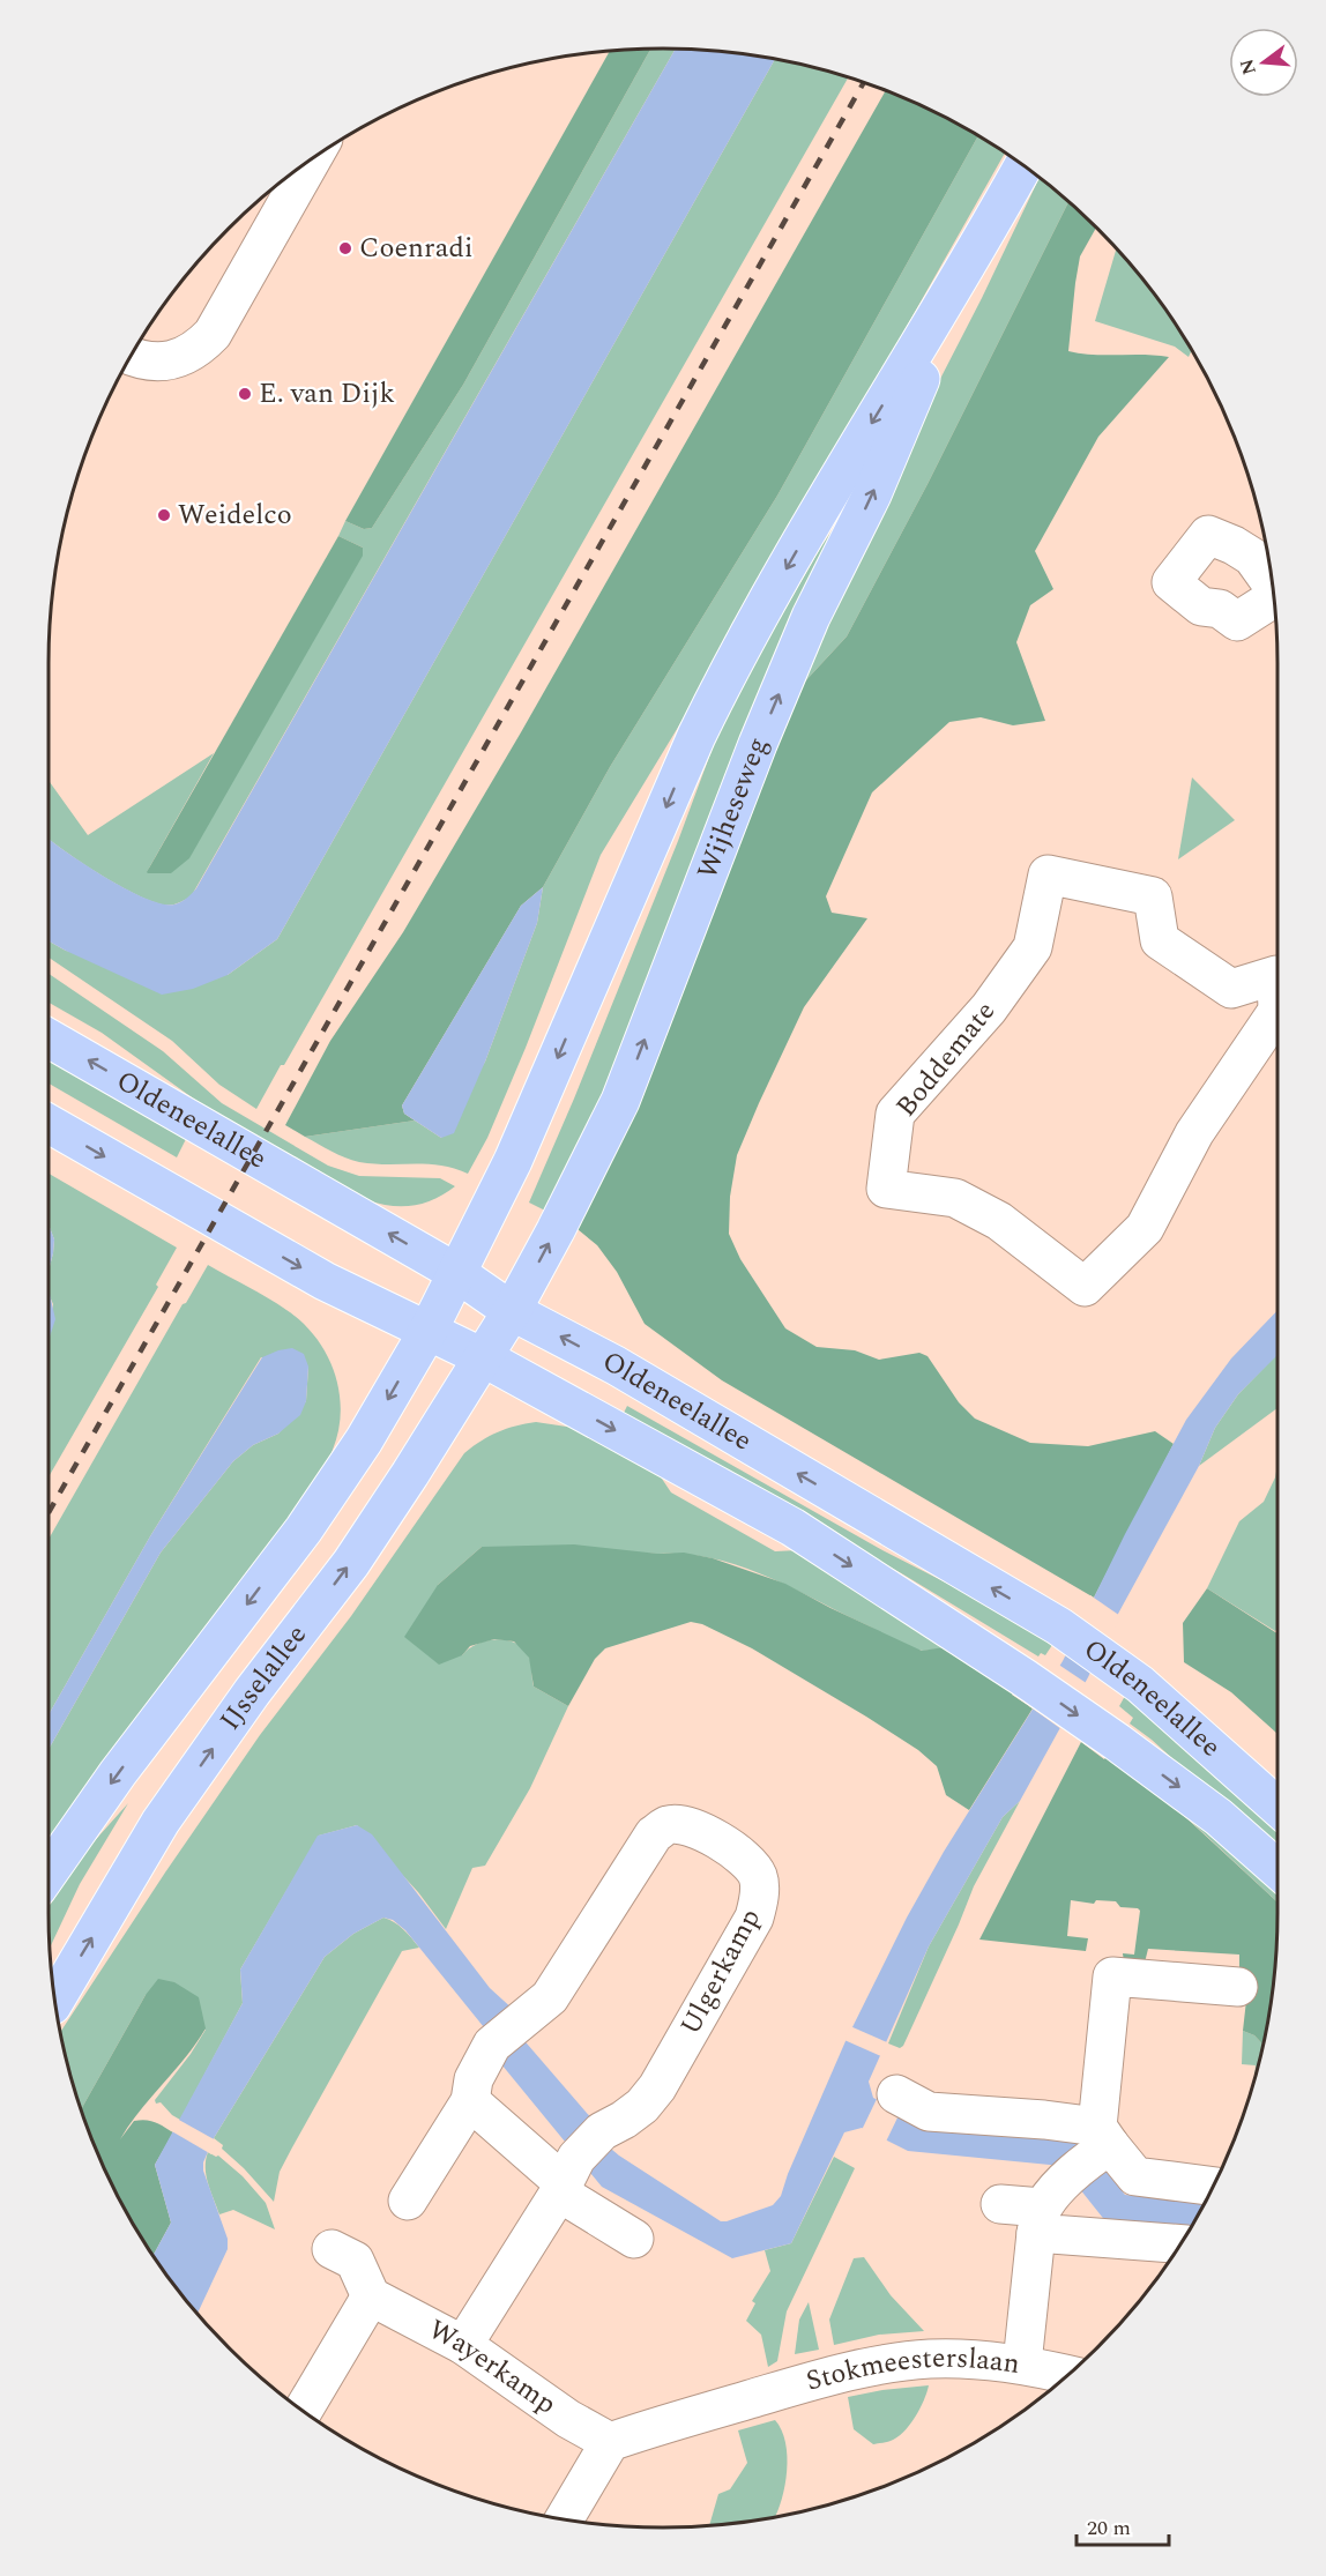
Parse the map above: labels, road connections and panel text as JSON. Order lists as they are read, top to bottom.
{
  "streets": {
    "main road": ["Wijheseweg", "Oldeneelallee", "IJsselallee"],
    "street": [
      "Boddemate",
      "Ulgerkamp",
      "Wayerkamp",
      "Stokmeesterslaan"
    ]
  },
  "crossings": [
    ["Wijheseweg", "Oldeneelallee"],
    ["Wijheseweg", "IJsselallee"],
    ["Oldeneelallee", "IJsselallee"],
    ["Ulgerkamp", "Wayerkamp"],
    ["Wayerkamp", "Stokmeesterslaan"]
  ],
  "places": ["Coenradi", "E. van Dijk", "Weidelco"],
  "scale_bar": "20 m",
  "north": "left"
}
